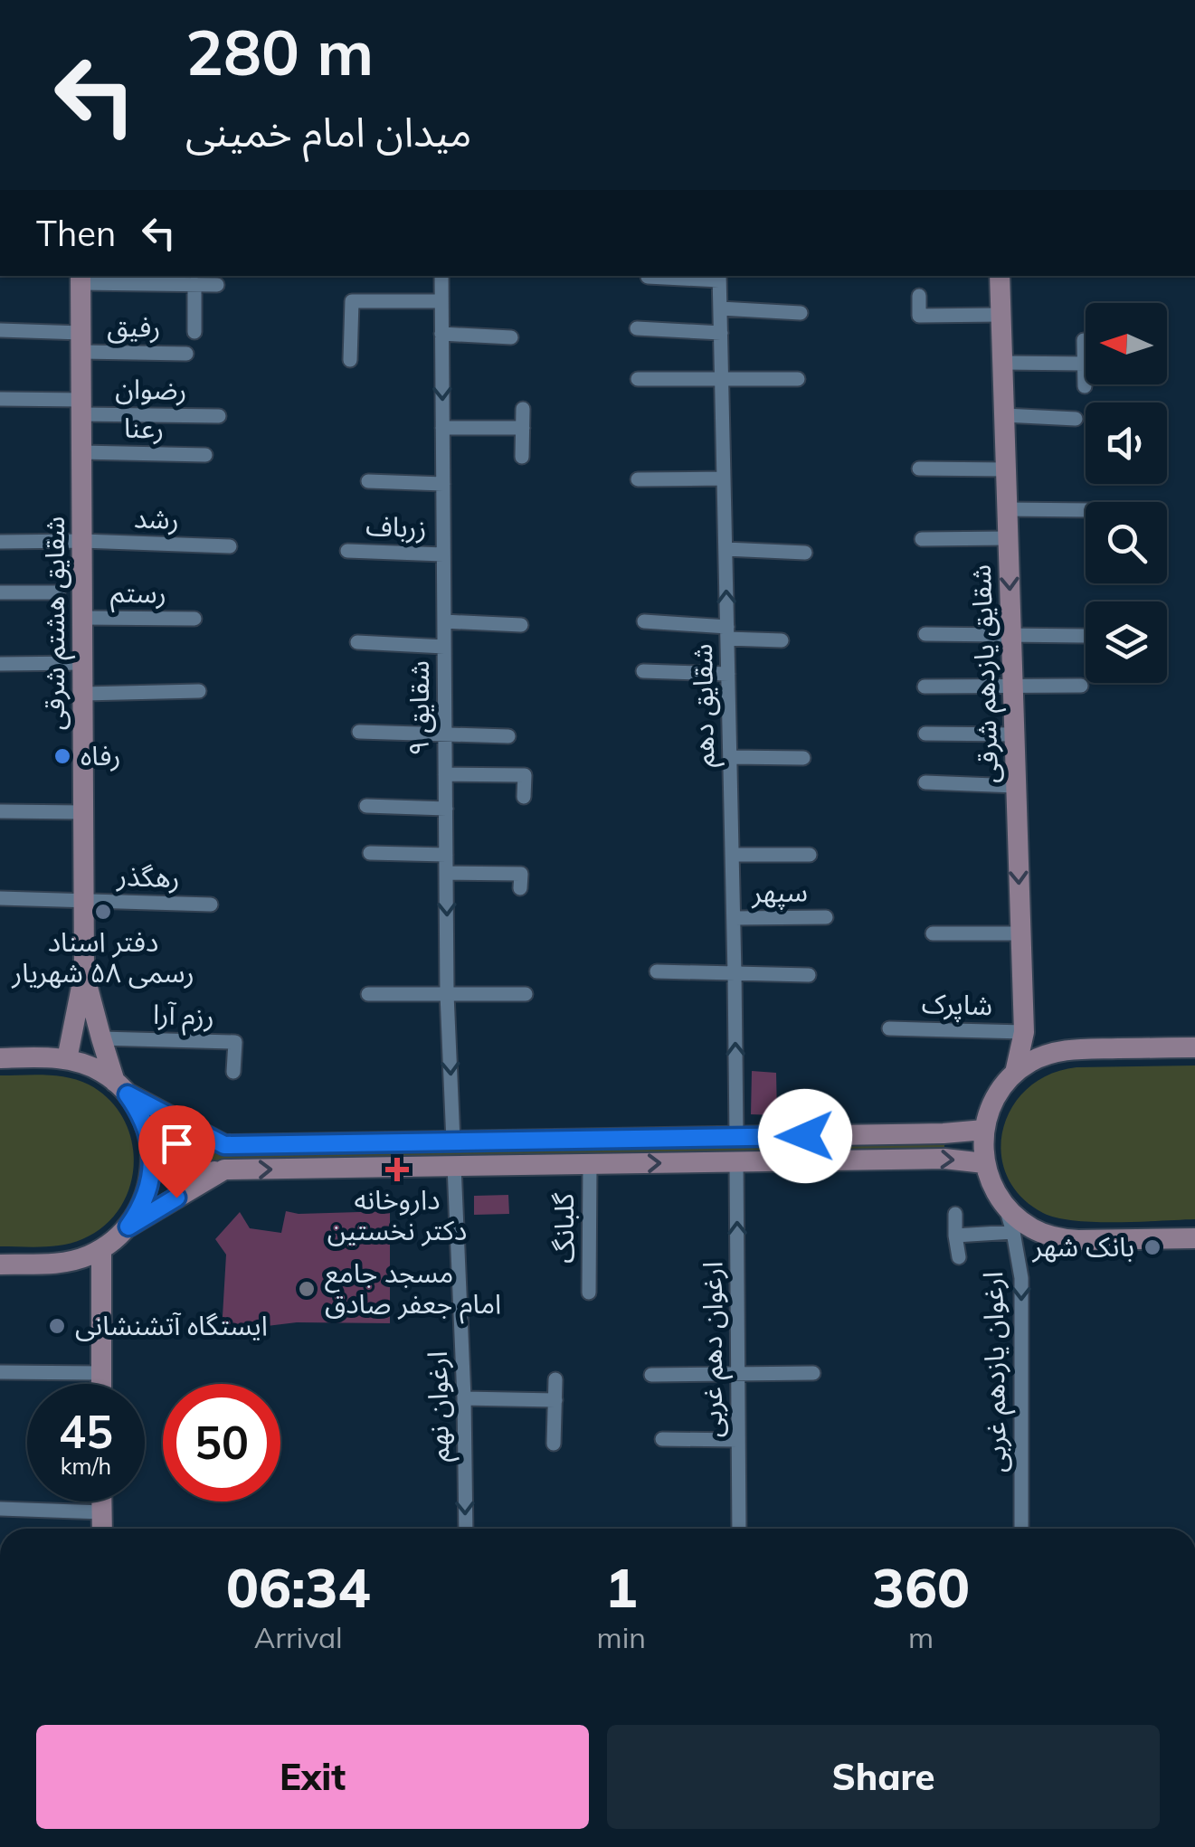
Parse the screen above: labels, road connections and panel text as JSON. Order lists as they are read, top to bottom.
{
  "streets": {
    "main road": ["شقایق هشتم شرقی", "شقایق یازدهم شرقی"],
    "street": [
      "رفیق",
      "رضوان",
      "رعنا",
      "رشد",
      "زرباف",
      "رستم",
      "شقایق دهم",
      "شقایق ۹",
      "رهگذر",
      "سپهر",
      "شاپرک",
      "رزم آرا",
      "گلبانگ",
      "ارغوان دهم غربی",
      "ارغوان یازدهم غربی",
      "ارغوان نهم"
    ]
  },
  "crossings": [
    ["رفیق", "شقایق هشتم شرقی"],
    ["رضوان", "شقایق هشتم شرقی"],
    ["رعنا", "شقایق هشتم شرقی"],
    ["رشد", "شقایق هشتم شرقی"],
    ["زرباف", "شقایق ۹"],
    ["رستم", "شقایق هشتم شرقی"],
    ["شقایق هشتم شرقی", "رهگذر"],
    ["شقایق هشتم شرقی", "رزم آرا"],
    ["شقایق یازدهم شرقی", "شاپرک"],
    ["شقایق دهم", "سپهر"]
  ],
  "one_way": ["شقایق ۹", "ارغوان دهم غربی", "ارغوان یازدهم غربی"],
  "places": {
    "other": [
      "رفاه",
      "دفتر اسناد رسمی ۵۸ شهریار",
      "بانک شهر",
      "مسجد جامع امام جعفر صادق",
      "ایستگاه آتشنشانی"
    ],
    "health": ["داروخانه دکتر نخستین"]
  },
  "north": "left",
  "page": {
    "turn": ["280 m", "میدان امام خمینی"],
    "then": "Then",
    "speed": "45 km/h",
    "limit": "50",
    "eta": [
      "06:34",
      "Arrival",
      "1",
      "min",
      "360",
      "m"
    ],
    "buttons": ["Exit", "Share"]
  }
}
